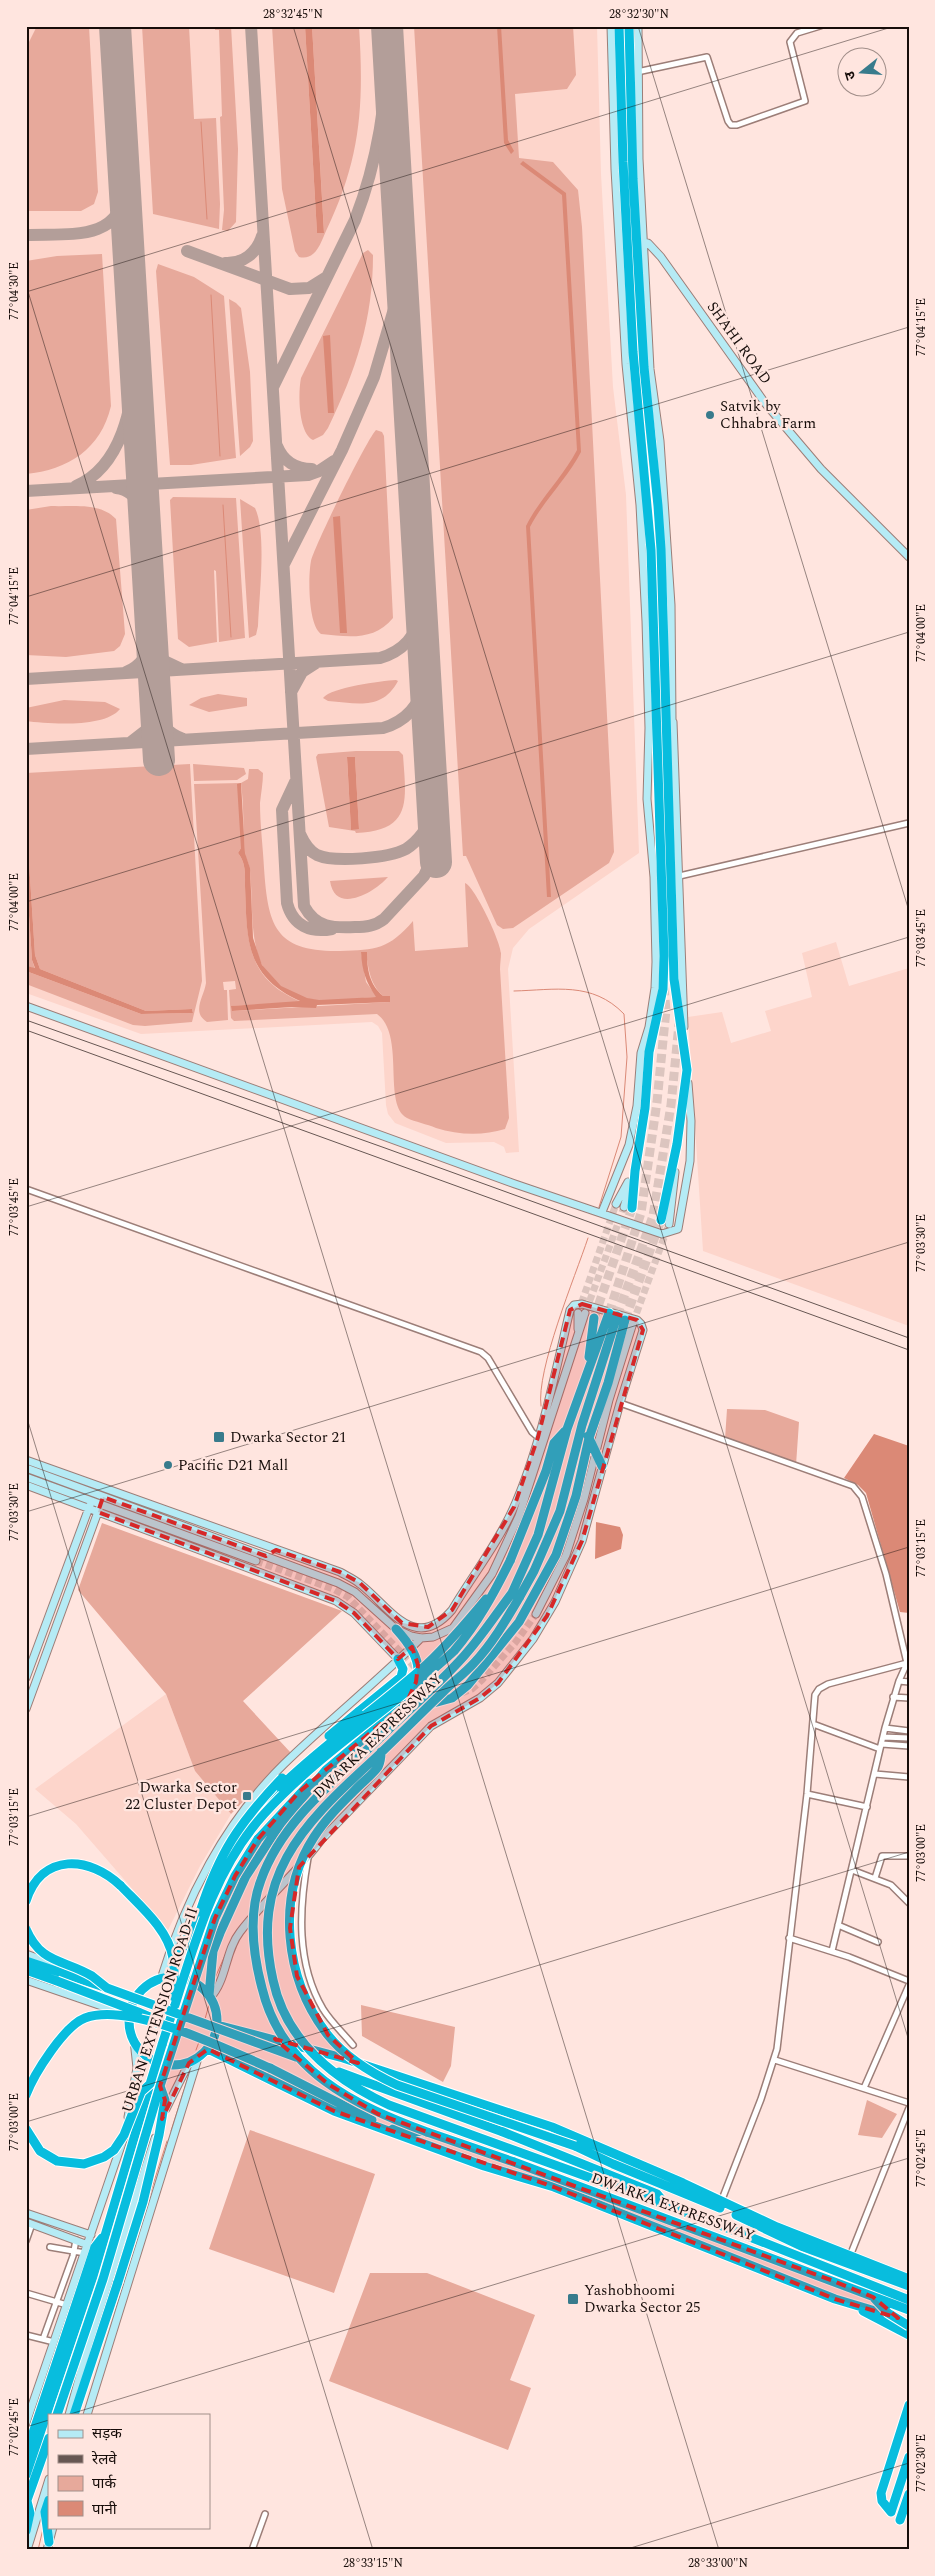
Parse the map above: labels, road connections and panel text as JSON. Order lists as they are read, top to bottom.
{
  "streets": {
    "highway": ["DWARKA EXPRESSWAY", "URBAN EXTENSION ROAD-II"],
    "street": ["SHAHI ROAD"]
  },
  "crossings": [
    ["DWARKA EXPRESSWAY", "URBAN EXTENSION ROAD-II"]
  ],
  "places": {
    "other": ["Satvik by Chhabra Farm", "Pacific D21 Mall"],
    "transit": ["Dwarka Sector 21", "Dwarka Sector 22 Cluster Depot", "Yashobhoomi Dwarka Sector 25"]
  },
  "legend": [
    "सड़क",
    "रेलवे",
    "पार्क",
    "पानी"
  ],
  "north": "left",
  "coordinates": [
    "28°32'45\"N",
    "28°32'30\"N",
    "77°04'30\"E",
    "77°04'15\"E",
    "77°04'00\"E",
    "77°03'45\"E",
    "77°03'30\"E",
    "77°03'15\"E",
    "77°03'00\"E",
    "77°02'45\"E",
    "77°02'30\"E",
    "28°33'15\"N",
    "28°33'00\"N"
  ]
}
